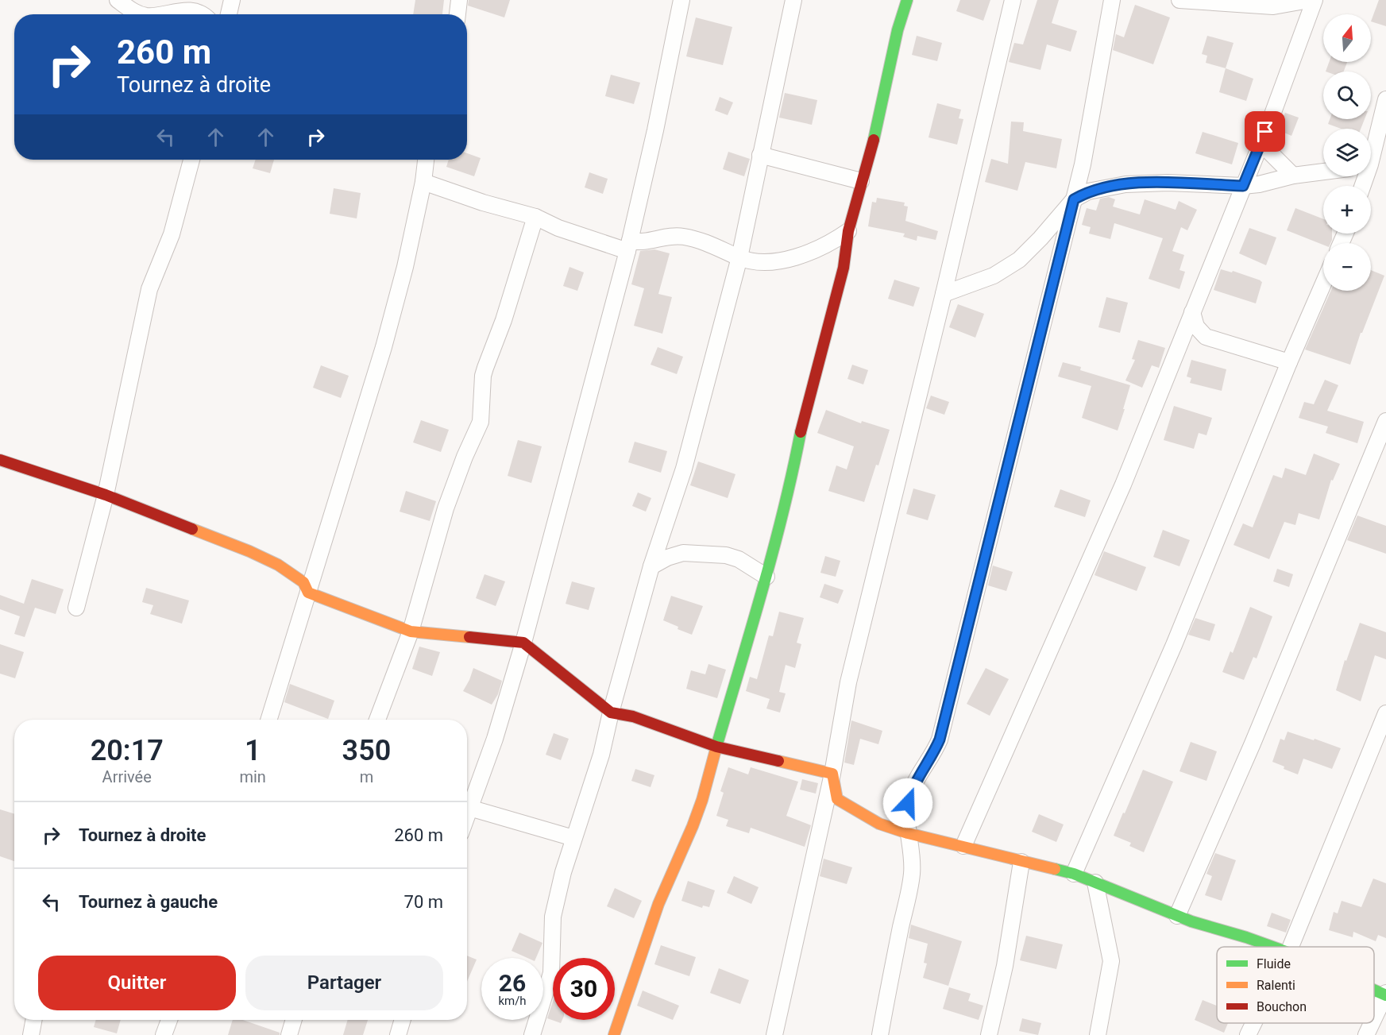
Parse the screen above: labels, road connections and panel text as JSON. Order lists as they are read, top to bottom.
{
  "legend": ["Fluide", "Ralenti", "Bouchon"],
  "north": "top",
  "page": {
    "map_buttons": ["+", "−"],
    "turn": ["260 m", "Tournez à droite"],
    "eta": [
      "20:17",
      "Arrivée",
      "1",
      "min",
      "350",
      "m"
    ],
    "list": [
      {
        "name": "Tournez à droite",
        "value": "260 m"
      },
      {
        "name": "Tournez à gauche",
        "value": "70 m"
      }
    ],
    "buttons": ["Quitter", "Partager"],
    "speed": "26 km/h",
    "limit": "30"
  }
}
